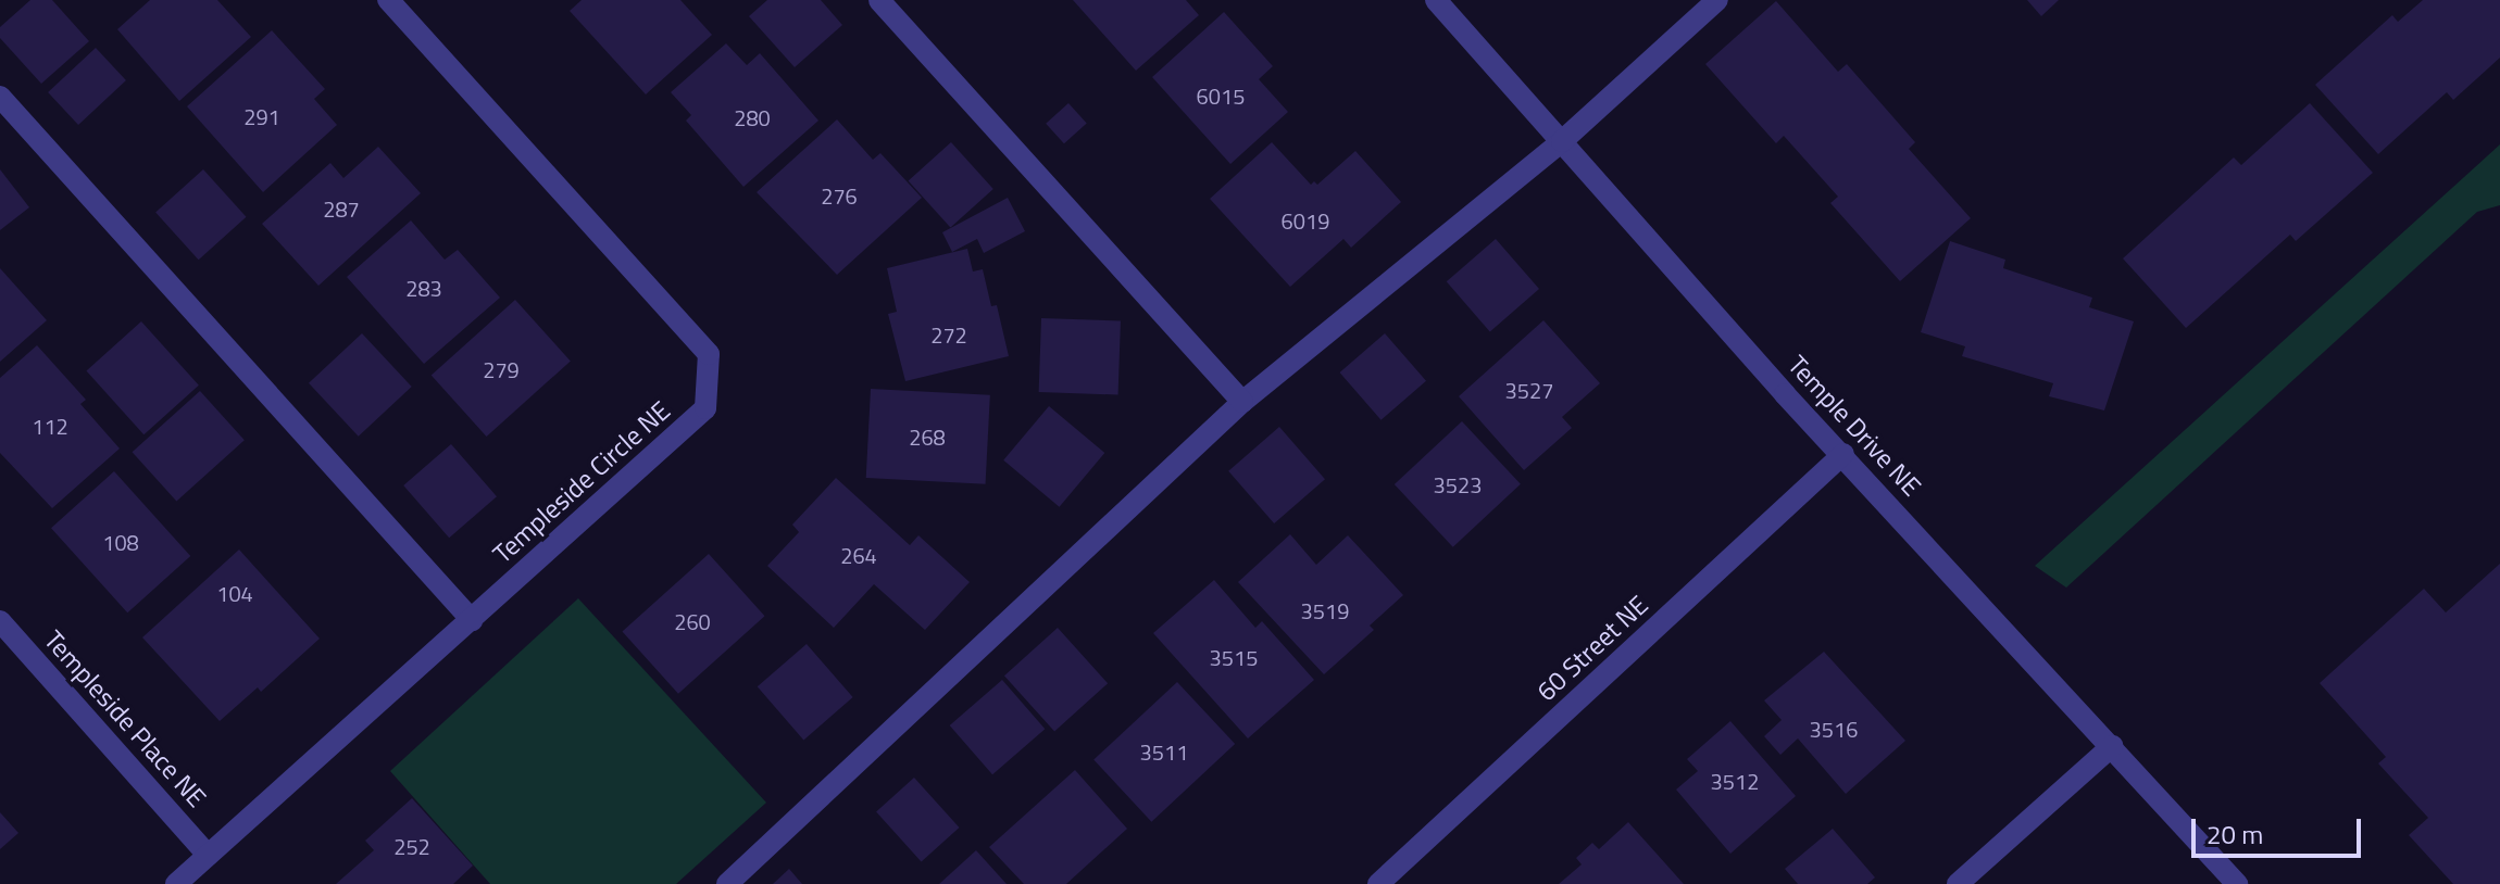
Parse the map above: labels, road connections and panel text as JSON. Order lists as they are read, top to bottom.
{
  "streets": {
    "street": [
      "Temple Drive NE",
      "Templeside Circle NE",
      "60 Street NE",
      "Templeside Place NE"
    ]
  },
  "crossings": [
    ["Temple Drive NE", "60 Street NE"],
    ["Templeside Circle NE", "Templeside Place NE"]
  ],
  "house_numbers": [
    "6015",
    "291",
    "280",
    "276",
    "287",
    "6019",
    "283",
    "272",
    "279",
    "3527",
    "112",
    "268",
    "3523",
    "108",
    "264",
    "104",
    "3519",
    "260",
    "3515",
    "3516",
    "3511",
    "3512",
    "252"
  ],
  "scale_bar": "20 m"
}
